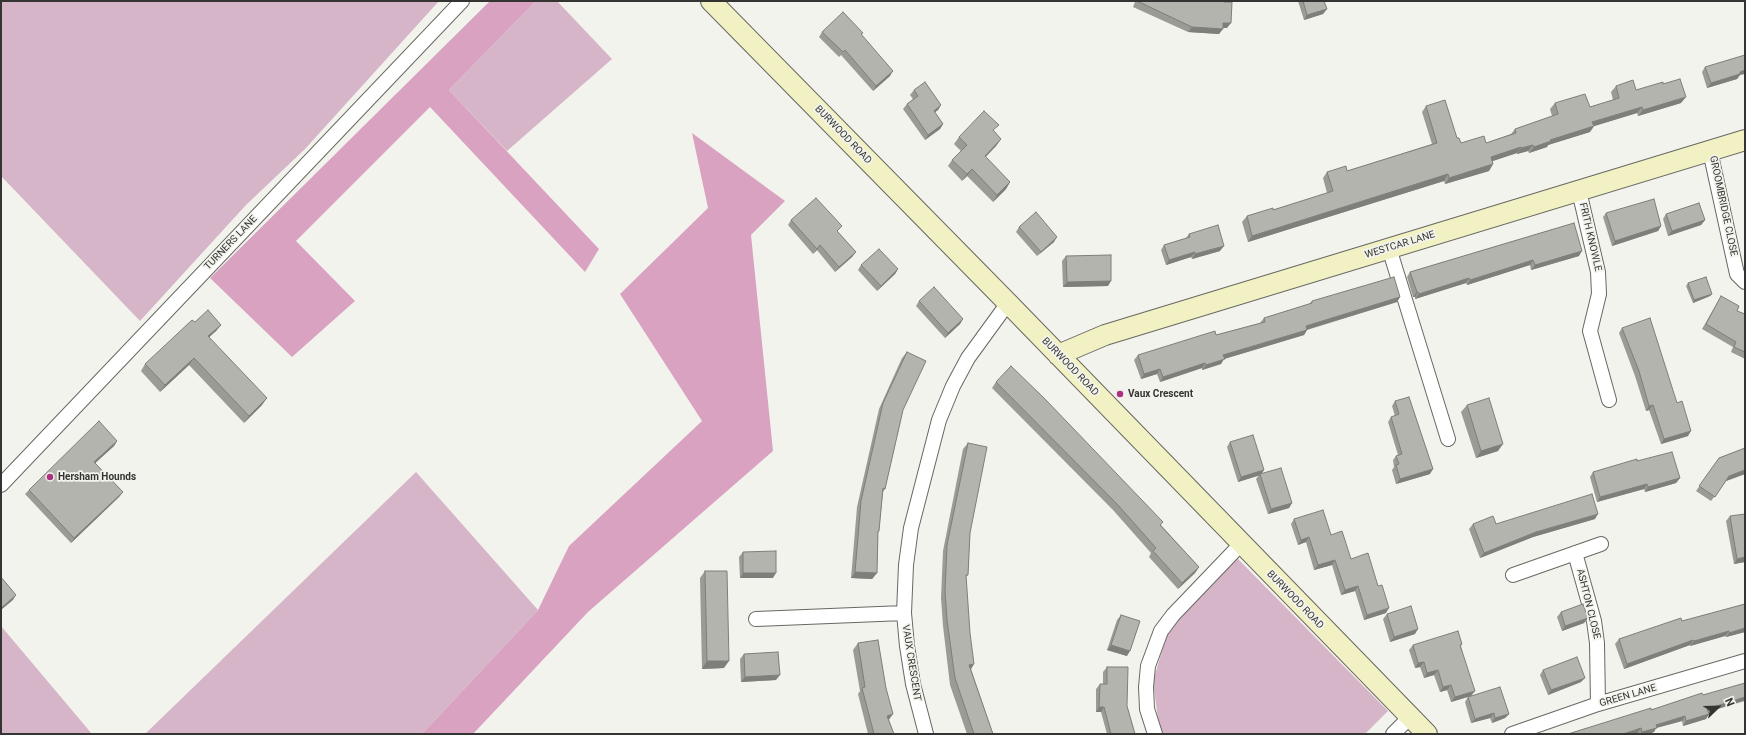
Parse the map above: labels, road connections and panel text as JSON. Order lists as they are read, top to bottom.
{
  "streets": {
    "street": [
      "BURWOOD ROAD",
      "GROOMBRIDGE CLOSE",
      "FRITH KNOWLE",
      "TURNERS LANE",
      "WESTCAR LANE",
      "ASHTON CLOSE",
      "VAUX CRESCENT",
      "GREEN LANE"
    ]
  },
  "crossings": [
    ["BURWOOD ROAD", "WESTCAR LANE"],
    ["BURWOOD ROAD", "VAUX CRESCENT"],
    ["GROOMBRIDGE CLOSE", "WESTCAR LANE"],
    ["FRITH KNOWLE", "WESTCAR LANE"],
    ["ASHTON CLOSE", "GREEN LANE"]
  ],
  "places": ["Vaux Crescent", "Hersham Hounds"],
  "north": "top right"
}
